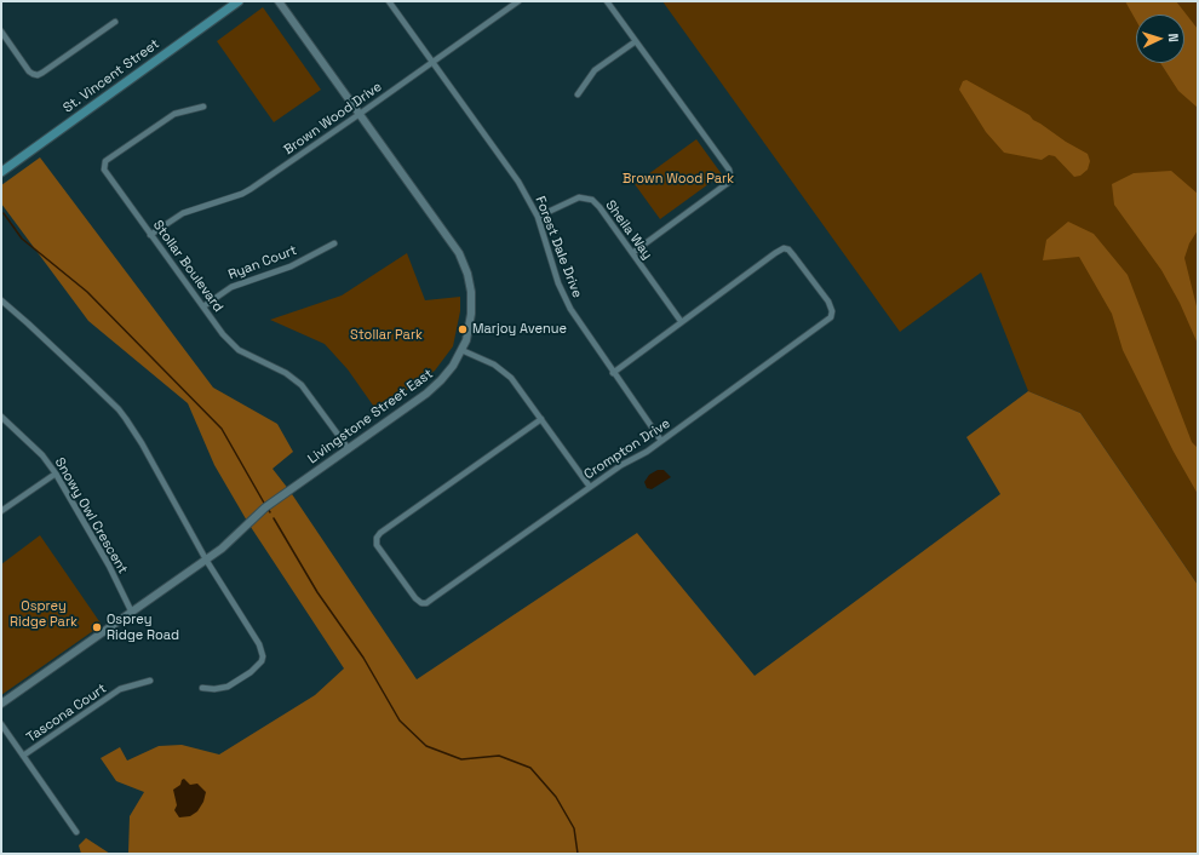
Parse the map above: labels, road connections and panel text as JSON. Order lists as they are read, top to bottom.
{
  "streets": {
    "main road": ["St. Vincent Street"],
    "street": [
      "Brown Wood Drive",
      "Sheila Way",
      "Forest Dale Drive",
      "Ryan Court",
      "Stollar Boulevard",
      "Livingstone Street East",
      "Crompton Drive",
      "Snowy Owl Crescent",
      "Tascona Court"
    ]
  },
  "crossings": [
    ["Brown Wood Drive", "Forest Dale Drive"],
    ["Brown Wood Drive", "Stollar Boulevard"],
    ["Brown Wood Drive", "Livingstone Street East"],
    ["Sheila Way", "Forest Dale Drive"],
    ["Sheila Way", "Crompton Drive"],
    ["Forest Dale Drive", "Crompton Drive"],
    ["Ryan Court", "Stollar Boulevard"],
    ["Stollar Boulevard", "Livingstone Street East"],
    ["Livingstone Street East", "Snowy Owl Crescent"]
  ],
  "parks": ["Brown Wood Park", "Stollar Park", "Osprey Ridge Park"],
  "places": ["Marjoy Avenue", "Osprey Ridge Road"],
  "north": "right"
}
